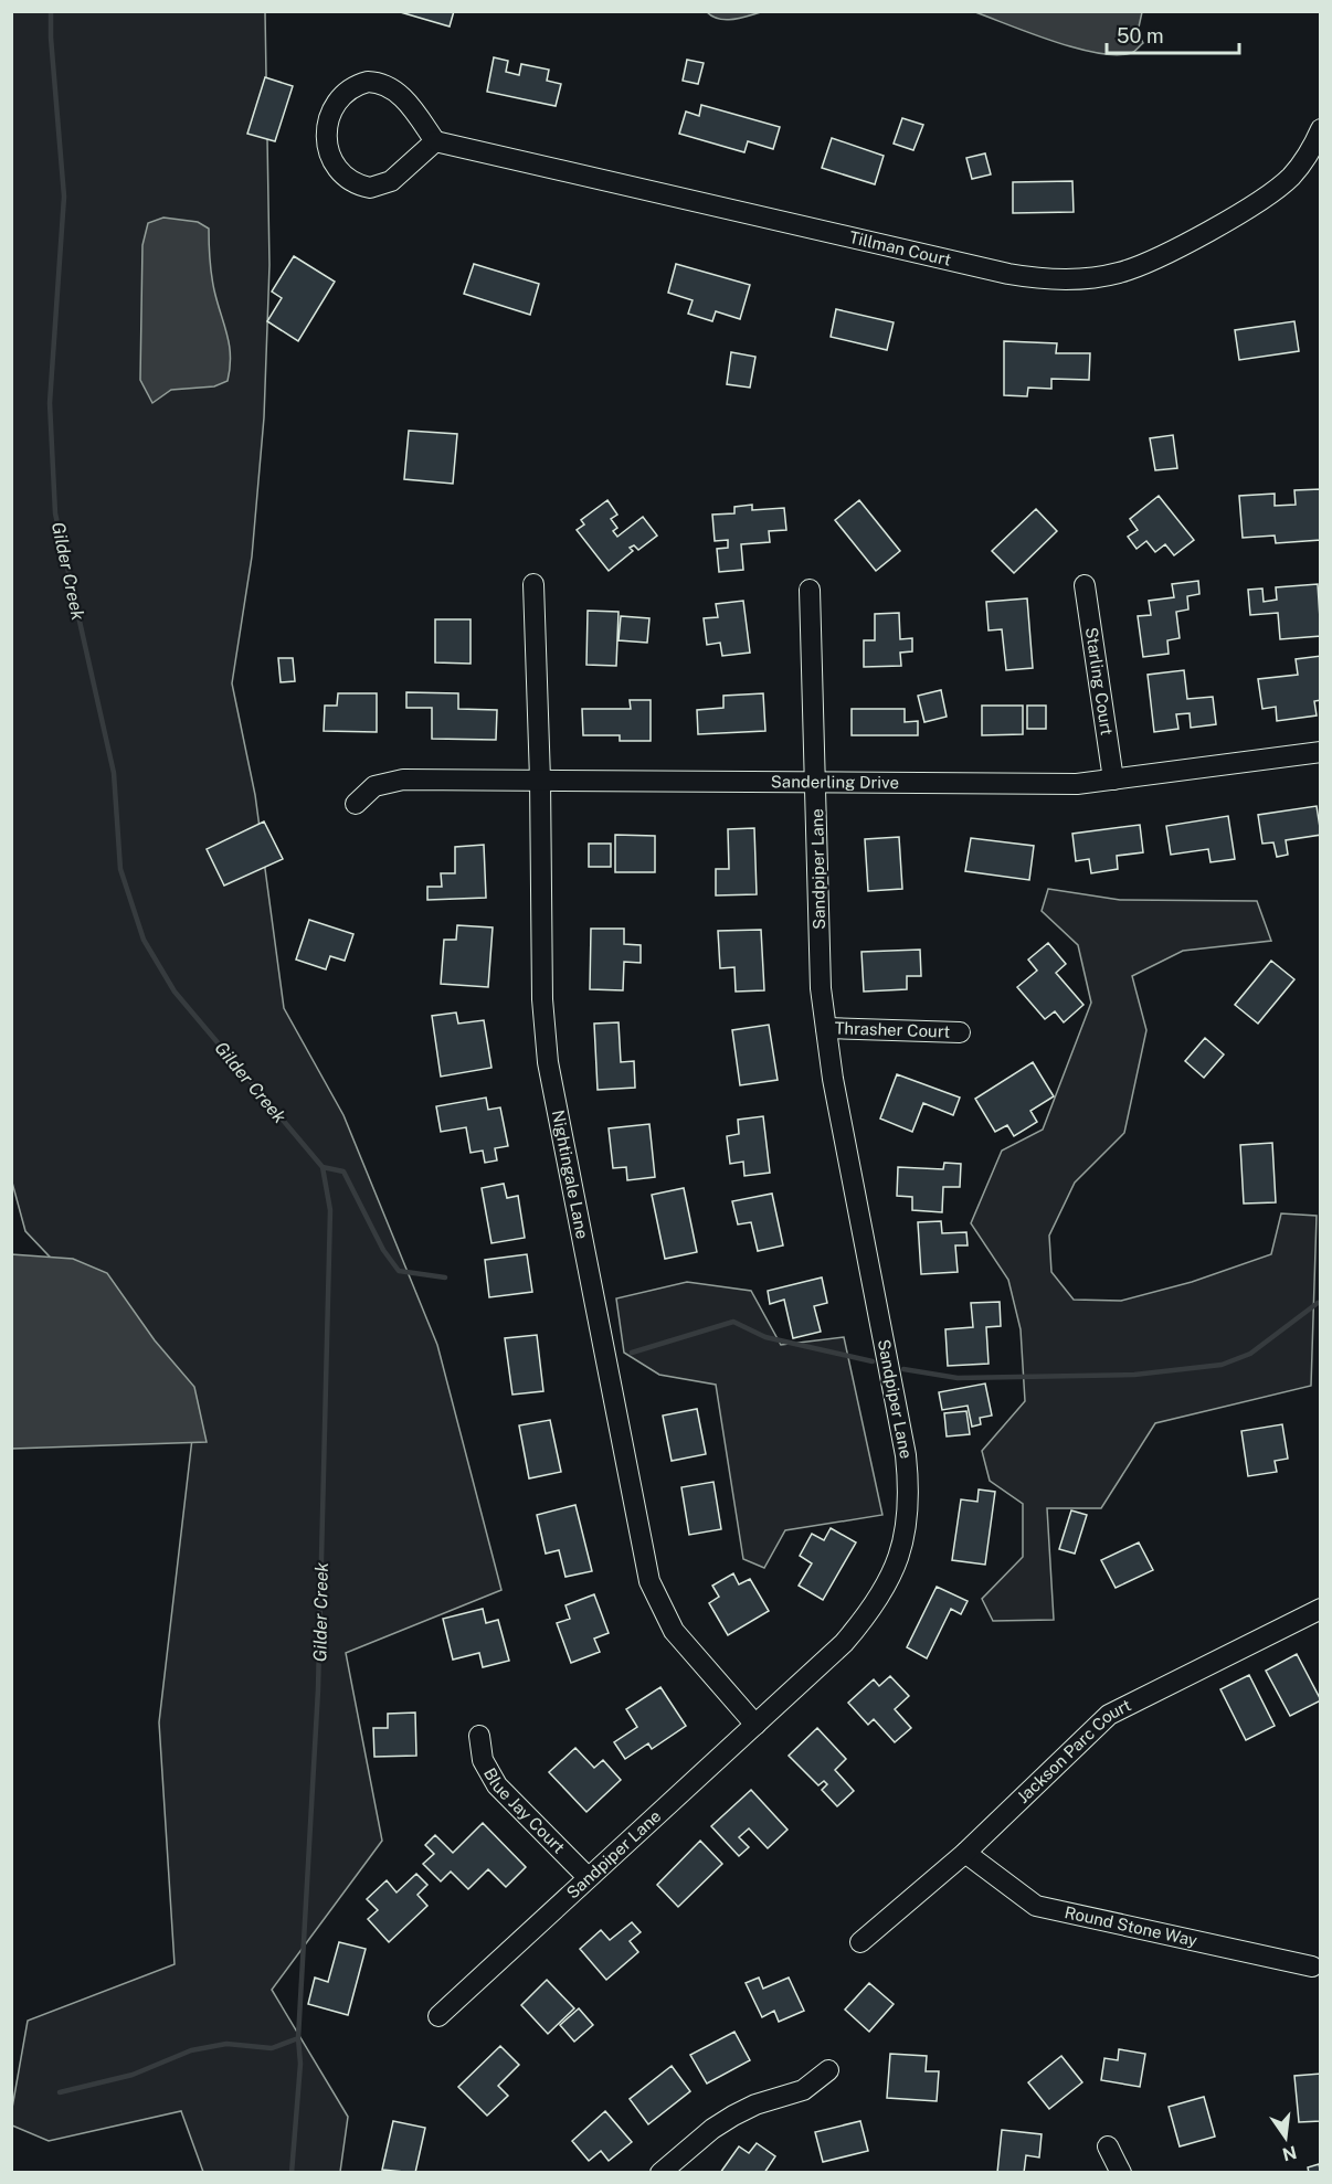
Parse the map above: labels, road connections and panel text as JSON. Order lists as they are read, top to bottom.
{
  "streets": {
    "street": [
      "Tillman Court",
      "Starling Court",
      "Sanderling Drive",
      "Sandpiper Lane",
      "Thrasher Court",
      "Nightingale Lane",
      "Jackson Parc Court",
      "Blue Jay Court",
      "Round Stone Way"
    ]
  },
  "crossings": [
    ["Starling Court", "Sanderling Drive"],
    ["Sanderling Drive", "Sandpiper Lane"],
    ["Sanderling Drive", "Nightingale Lane"],
    ["Sandpiper Lane", "Thrasher Court"],
    ["Sandpiper Lane", "Nightingale Lane"],
    ["Sandpiper Lane", "Blue Jay Court"],
    ["Jackson Parc Court", "Round Stone Way"]
  ],
  "water": ["Gilder Creek"],
  "scale_bar": "50 m",
  "north": "bottom"
}
